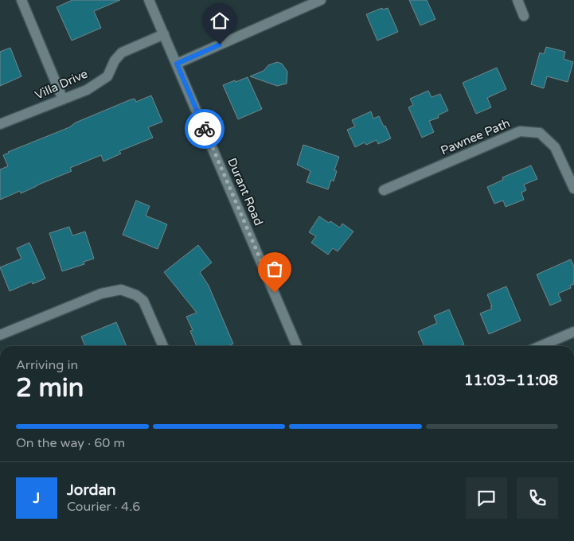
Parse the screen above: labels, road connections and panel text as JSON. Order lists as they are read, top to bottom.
{
  "streets": {
    "street": ["Villa Drive", "Pawnee Path", "Durant Road"]
  },
  "crossings": [
    ["Villa Drive", "Durant Road"]
  ],
  "page": {
    "heading": ["2 min", "Arriving in", "11:03–11:08"],
    "panel": ["Jordan", "Courier · 4.6"],
    "bar": "On the way · 60 m",
    "round": "J"
  }
}
